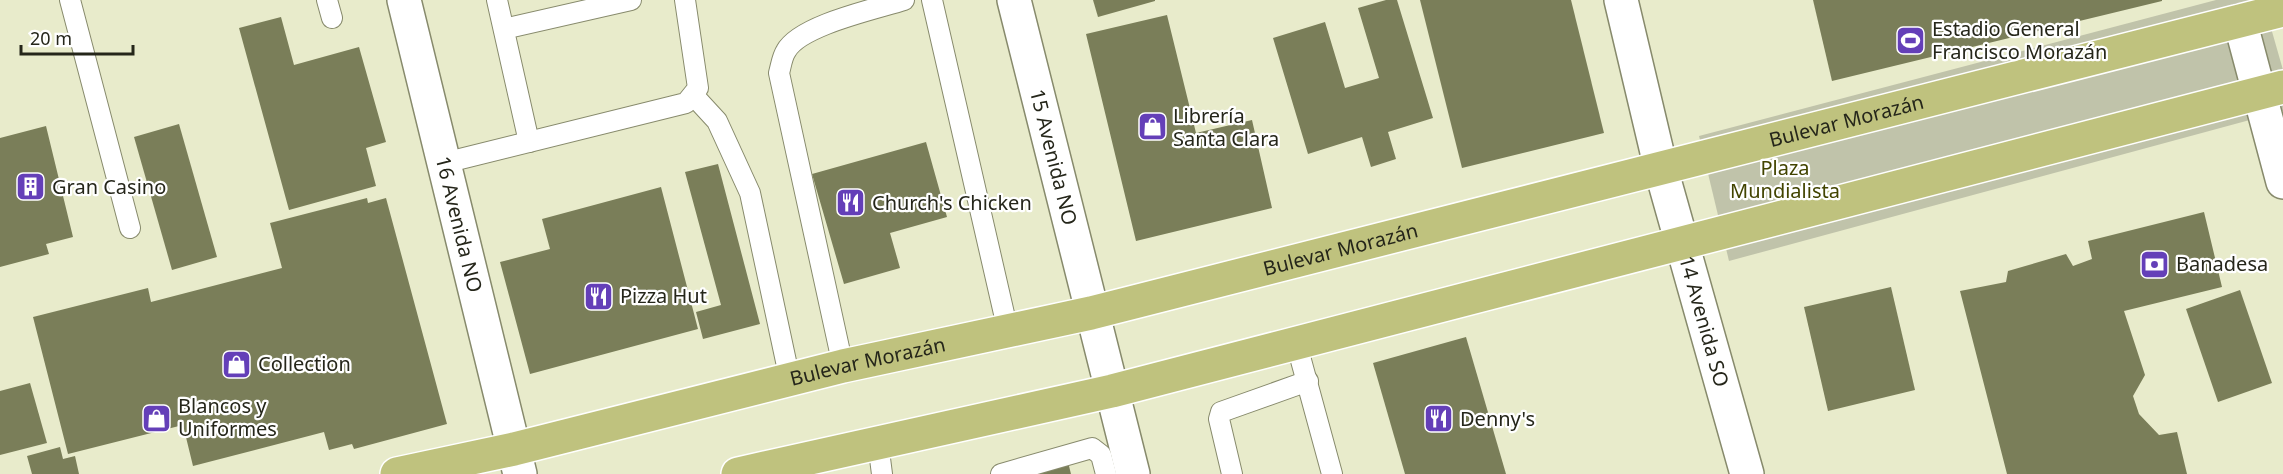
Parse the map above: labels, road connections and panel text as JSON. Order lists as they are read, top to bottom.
{
  "streets": {
    "main road": ["Bulevar Morazán"],
    "street": ["15 Avenida NO", "16 Avenida NO", "14 Avenida SO"]
  },
  "crossings": [
    ["Bulevar Morazán", "15 Avenida NO"],
    ["Bulevar Morazán", "16 Avenida NO"],
    ["Bulevar Morazán", "14 Avenida SO"]
  ],
  "parks": ["Plaza Mundialista"],
  "places": {
    "sports": ["Estadio General Francisco Morazán"],
    "shop": ["Librería Santa Clara", "Collection", "Blancos y Uniformes"],
    "building": ["Gran Casino"],
    "restaurant": ["Church's Chicken", "Pizza Hut", "Denny's"],
    "bank": ["Banadesa"]
  },
  "scale_bar": "20 m"
}
